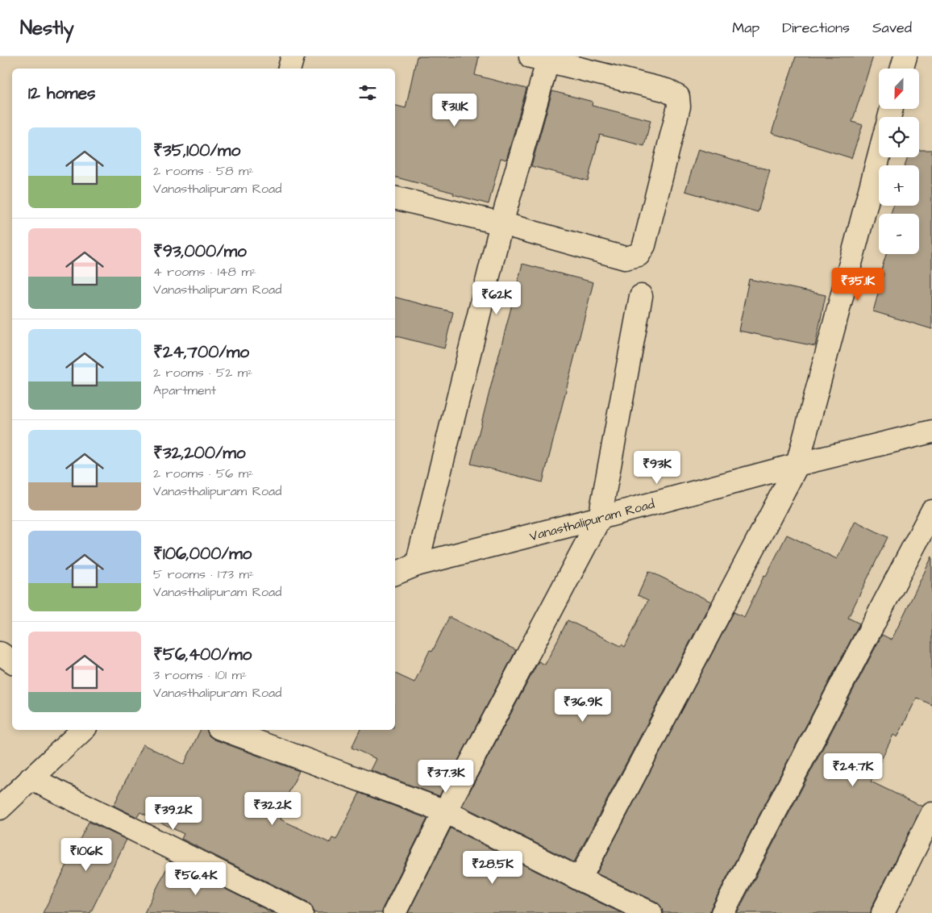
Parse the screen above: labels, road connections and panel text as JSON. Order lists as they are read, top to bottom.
{
  "streets": {
    "street": ["Vanasthalipuram Road"]
  },
  "north": "bottom",
  "page": {
    "header": "Nestly",
    "nav": ["Map", "Directions", "Saved"],
    "map_buttons": ["+", "−"],
    "heading": "12 homes",
    "price": [
      "₹31.1K",
      "₹35.1K",
      "₹62K",
      "₹93K",
      "₹36.9K",
      "₹24.7K",
      "₹37.3K",
      "₹32.2K",
      "₹39.2K",
      "₹106K",
      "₹28.5K",
      "₹56.4K"
    ],
    "list": [
      {
        "name": "₹35,100/mo",
        "note": "2 rooms · 58 m² · Vanasthalipuram Road"
      },
      {
        "name": "₹93,000/mo",
        "note": "4 rooms · 148 m² · Vanasthalipuram Road"
      },
      {
        "name": "₹24,700/mo",
        "note": "2 rooms · 52 m² · Apartment"
      },
      {
        "name": "₹32,200/mo",
        "note": "2 rooms · 56 m² · Vanasthalipuram Road"
      },
      {
        "name": "₹106,000/mo",
        "note": "5 rooms · 173 m² · Vanasthalipuram Road"
      },
      {
        "name": "₹56,400/mo",
        "note": "3 rooms · 101 m² · Vanasthalipuram Road"
      }
    ]
  }
}
